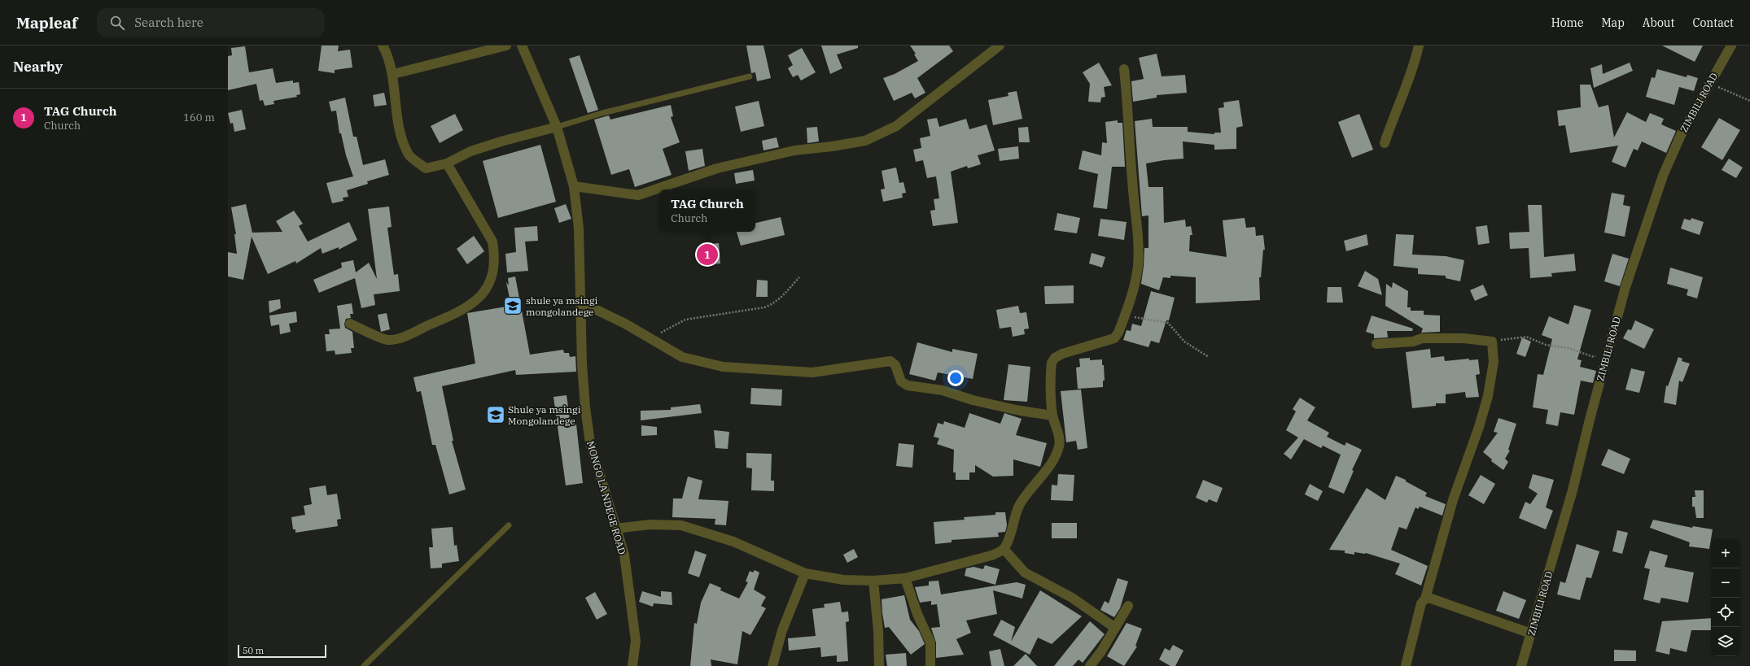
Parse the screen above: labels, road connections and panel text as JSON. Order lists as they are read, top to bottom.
{
  "streets": {
    "street": ["ZIMBILI ROAD", "MONGO LA NDEGE ROAD"]
  },
  "places": {
    "school or university": ["shule ya msingi mongolandege", "Shule ya msingi Mongolandege"]
  },
  "scale_bar": "50 m",
  "page": {
    "header": "Mapleaf",
    "search": "Search here",
    "nav": [
      "Home",
      "Map",
      "About",
      "Contact"
    ],
    "heading": "Nearby",
    "list": [
      {
        "mark": "1",
        "name": "TAG Church",
        "note": "Church",
        "value": "160 m"
      }
    ],
    "popup": ["TAG Church", "Church"],
    "pins": "1",
    "map_buttons": ["+", "−"],
    "scale": "50 m"
  }
}
